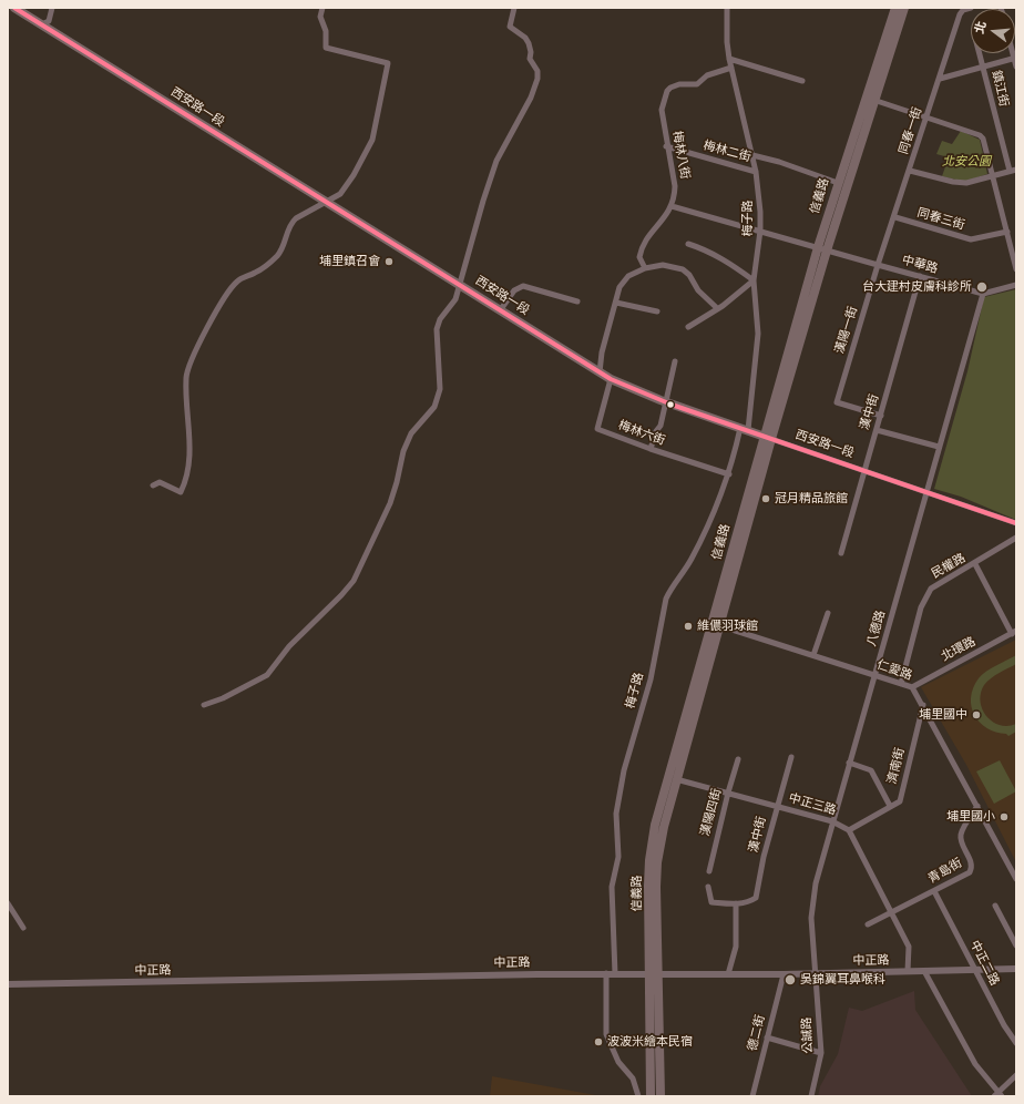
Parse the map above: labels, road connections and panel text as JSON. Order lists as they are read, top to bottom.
{
  "streets": {
    "main road": ["西安路一段", "信義路"],
    "street": [
      "鎮江街",
      "同春一街",
      "梅林二街",
      "梅林八街",
      "梅子路",
      "同春三街",
      "中華路",
      "漢陽一街",
      "漢中街",
      "梅林六街",
      "民權路",
      "八德路",
      "北環路",
      "仁愛路",
      "濟南街",
      "中正三路",
      "漢陽四街",
      "青島街",
      "中正路",
      "中正二路",
      "德二街",
      "公誠路"
    ]
  },
  "crossings": [
    ["西安路一段", "信義路"],
    ["西安路一段", "梅子路"],
    ["西安路一段", "漢中街"],
    ["西安路一段", "梅林六街"],
    ["西安路一段", "八德路"],
    ["同春一街", "同春三街"],
    ["同春一街", "中華路"],
    ["同春一街", "漢陽一街"],
    ["梅林二街", "梅林八街"],
    ["梅林二街", "梅子路"],
    ["梅林八街", "梅子路"],
    ["梅林八街", "中華路"],
    ["信義路", "中華路"],
    ["信義路", "仁愛路"],
    ["信義路", "中正三路"],
    ["信義路", "中正路"],
    ["梅子路", "中華路"],
    ["梅子路", "梅林六街"],
    ["梅子路", "中正路"],
    ["中華路", "漢陽一街"],
    ["中華路", "漢中街"],
    ["中華路", "八德路"],
    ["漢陽一街", "漢中街"],
    ["漢中街", "中正三路"],
    ["民權路", "仁愛路"],
    ["八德路", "仁愛路"],
    ["八德路", "中正三路"],
    ["八德路", "中正路"],
    ["八德路", "公誠路"],
    ["北環路", "仁愛路"],
    ["仁愛路", "濟南街"],
    ["仁愛路", "青島街"],
    ["濟南街", "中正三路"],
    ["中正三路", "漢陽四街"],
    ["青島街", "中正二路"],
    ["中正路", "中正二路"],
    ["中正路", "德二街"],
    ["中正路", "公誠路"]
  ],
  "parks": ["北安公園"],
  "places": [
    "埔里鎮召會",
    "台大建村皮膚科診所",
    "冠月精品旅館",
    "維儂羽球館",
    "埔里國中",
    "埔里國小",
    "吳錦翼耳鼻喉科",
    "波波米繪本民宿"
  ],
  "north": "left"
}
